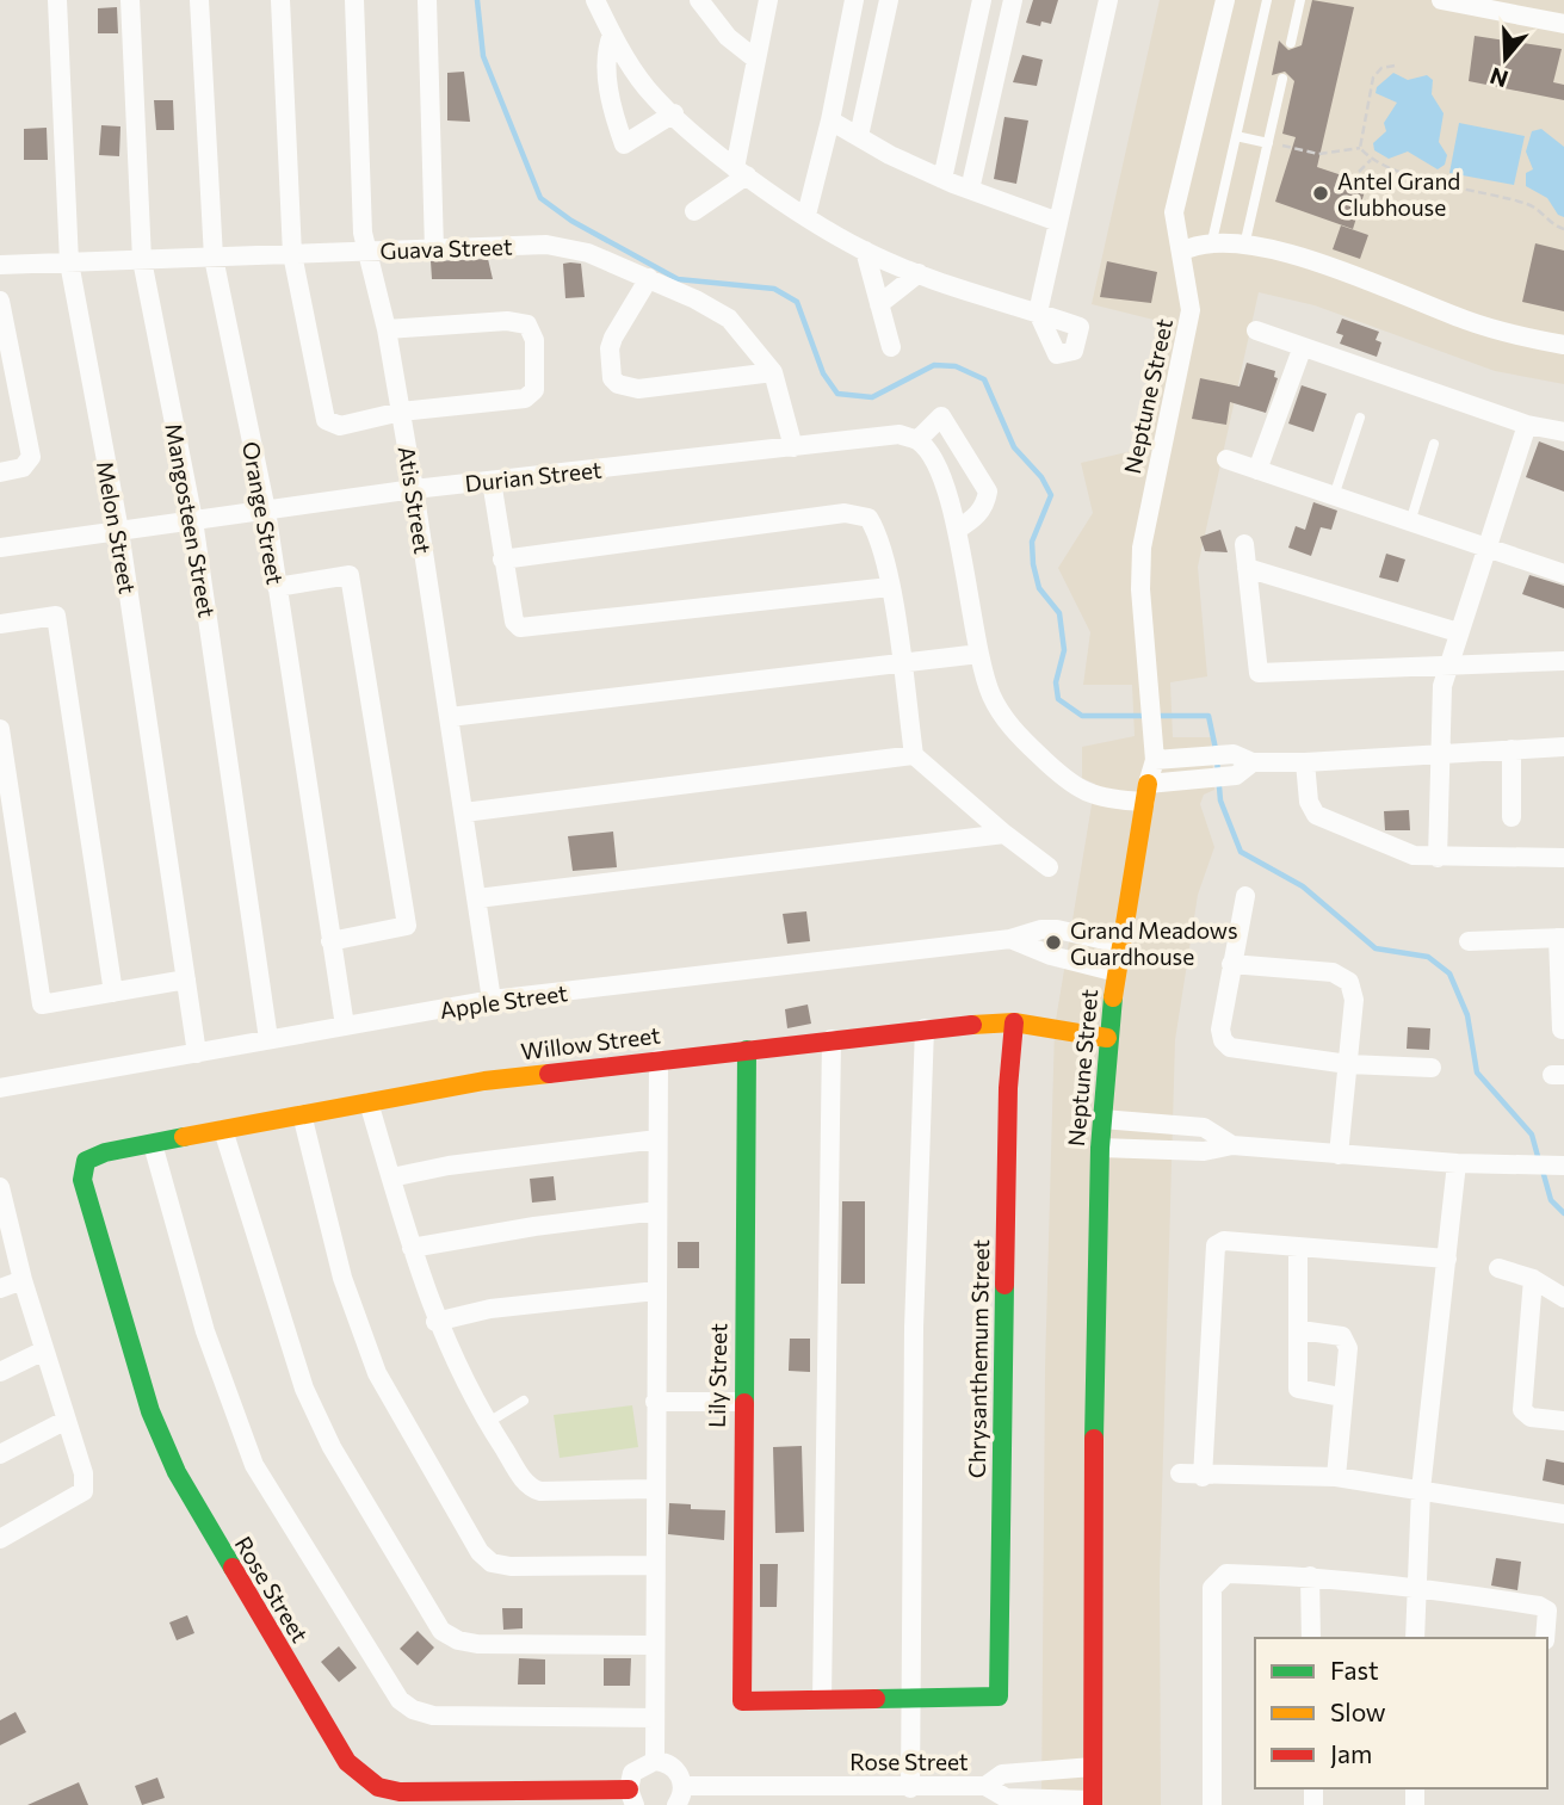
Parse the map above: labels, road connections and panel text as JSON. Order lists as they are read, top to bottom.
{
  "streets": {
    "street": [
      "Guava Street",
      "Neptune Street",
      "Durian Street",
      "Atis Street",
      "Orange Street",
      "Mangosteen Street",
      "Melon Street",
      "Apple Street",
      "Willow Street",
      "Chrysanthemum Street",
      "Lily Street",
      "Rose Street"
    ]
  },
  "crossings": [
    ["Guava Street", "Durian Street"],
    ["Guava Street", "Atis Street"],
    ["Guava Street", "Orange Street"],
    ["Guava Street", "Mangosteen Street"],
    ["Guava Street", "Melon Street"],
    ["Neptune Street", "Apple Street"],
    ["Neptune Street", "Willow Street"],
    ["Neptune Street", "Rose Street"],
    ["Durian Street", "Atis Street"],
    ["Durian Street", "Orange Street"],
    ["Durian Street", "Mangosteen Street"],
    ["Durian Street", "Melon Street"],
    ["Atis Street", "Apple Street"],
    ["Orange Street", "Apple Street"],
    ["Mangosteen Street", "Apple Street"],
    ["Melon Street", "Apple Street"],
    ["Willow Street", "Chrysanthemum Street"],
    ["Willow Street", "Lily Street"],
    ["Willow Street", "Rose Street"]
  ],
  "places": ["Antel Grand Clubhouse", "Grand Meadows Guardhouse"],
  "legend": ["Fast", "Slow", "Jam"],
  "north": "bottom"
}
